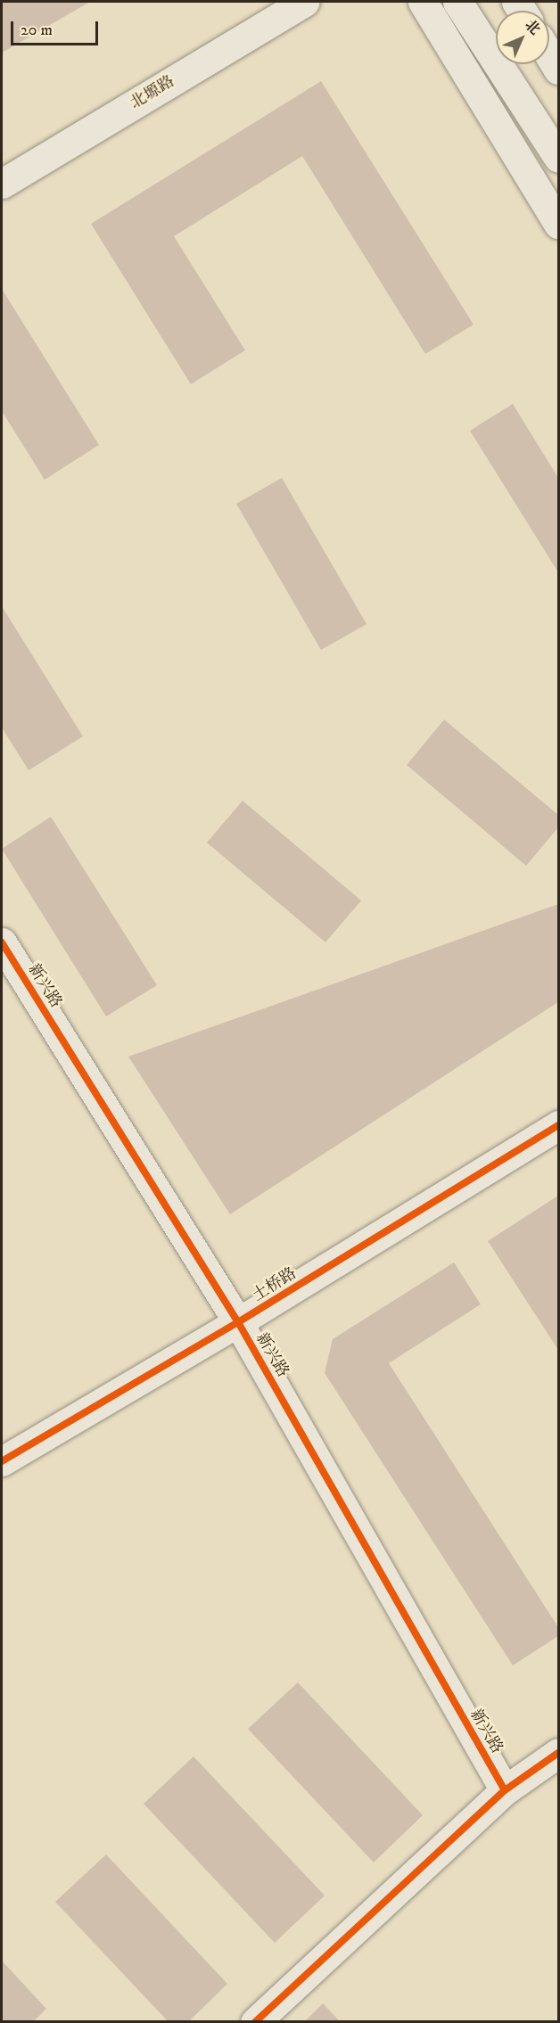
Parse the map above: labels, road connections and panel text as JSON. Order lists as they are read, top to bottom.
{
  "streets": {
    "street": ["北塬路", "新兴路", "土桥路"]
  },
  "crossings": [
    ["新兴路", "土桥路"]
  ],
  "scale_bar": "20 m",
  "north": "top right"
}
